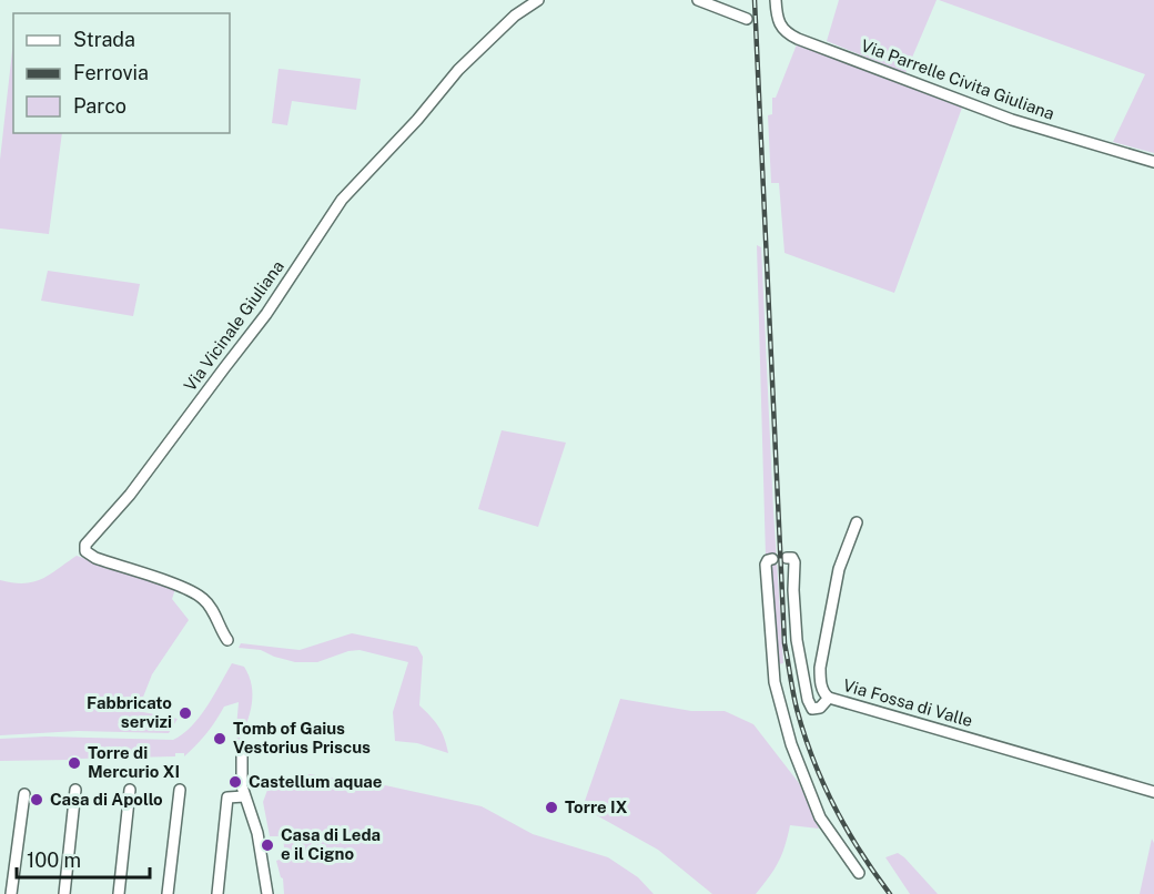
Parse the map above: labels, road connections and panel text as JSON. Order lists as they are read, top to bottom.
{
  "streets": {
    "street": ["Via Parrelle Civita Giuliana", "Via Vicinale Giuliana", "Via Fossa di Valle"]
  },
  "places": [
    "Fabbricato servizi",
    "Tomb of Gaius Vestorius Priscus",
    "Torre di Mercurio XI",
    "Castellum aquae",
    "Casa di Apollo",
    "Torre IX",
    "Casa di Leda e il Cigno"
  ],
  "legend": ["Strada", "Ferrovia", "Parco"],
  "scale_bar": "100 m"
}
